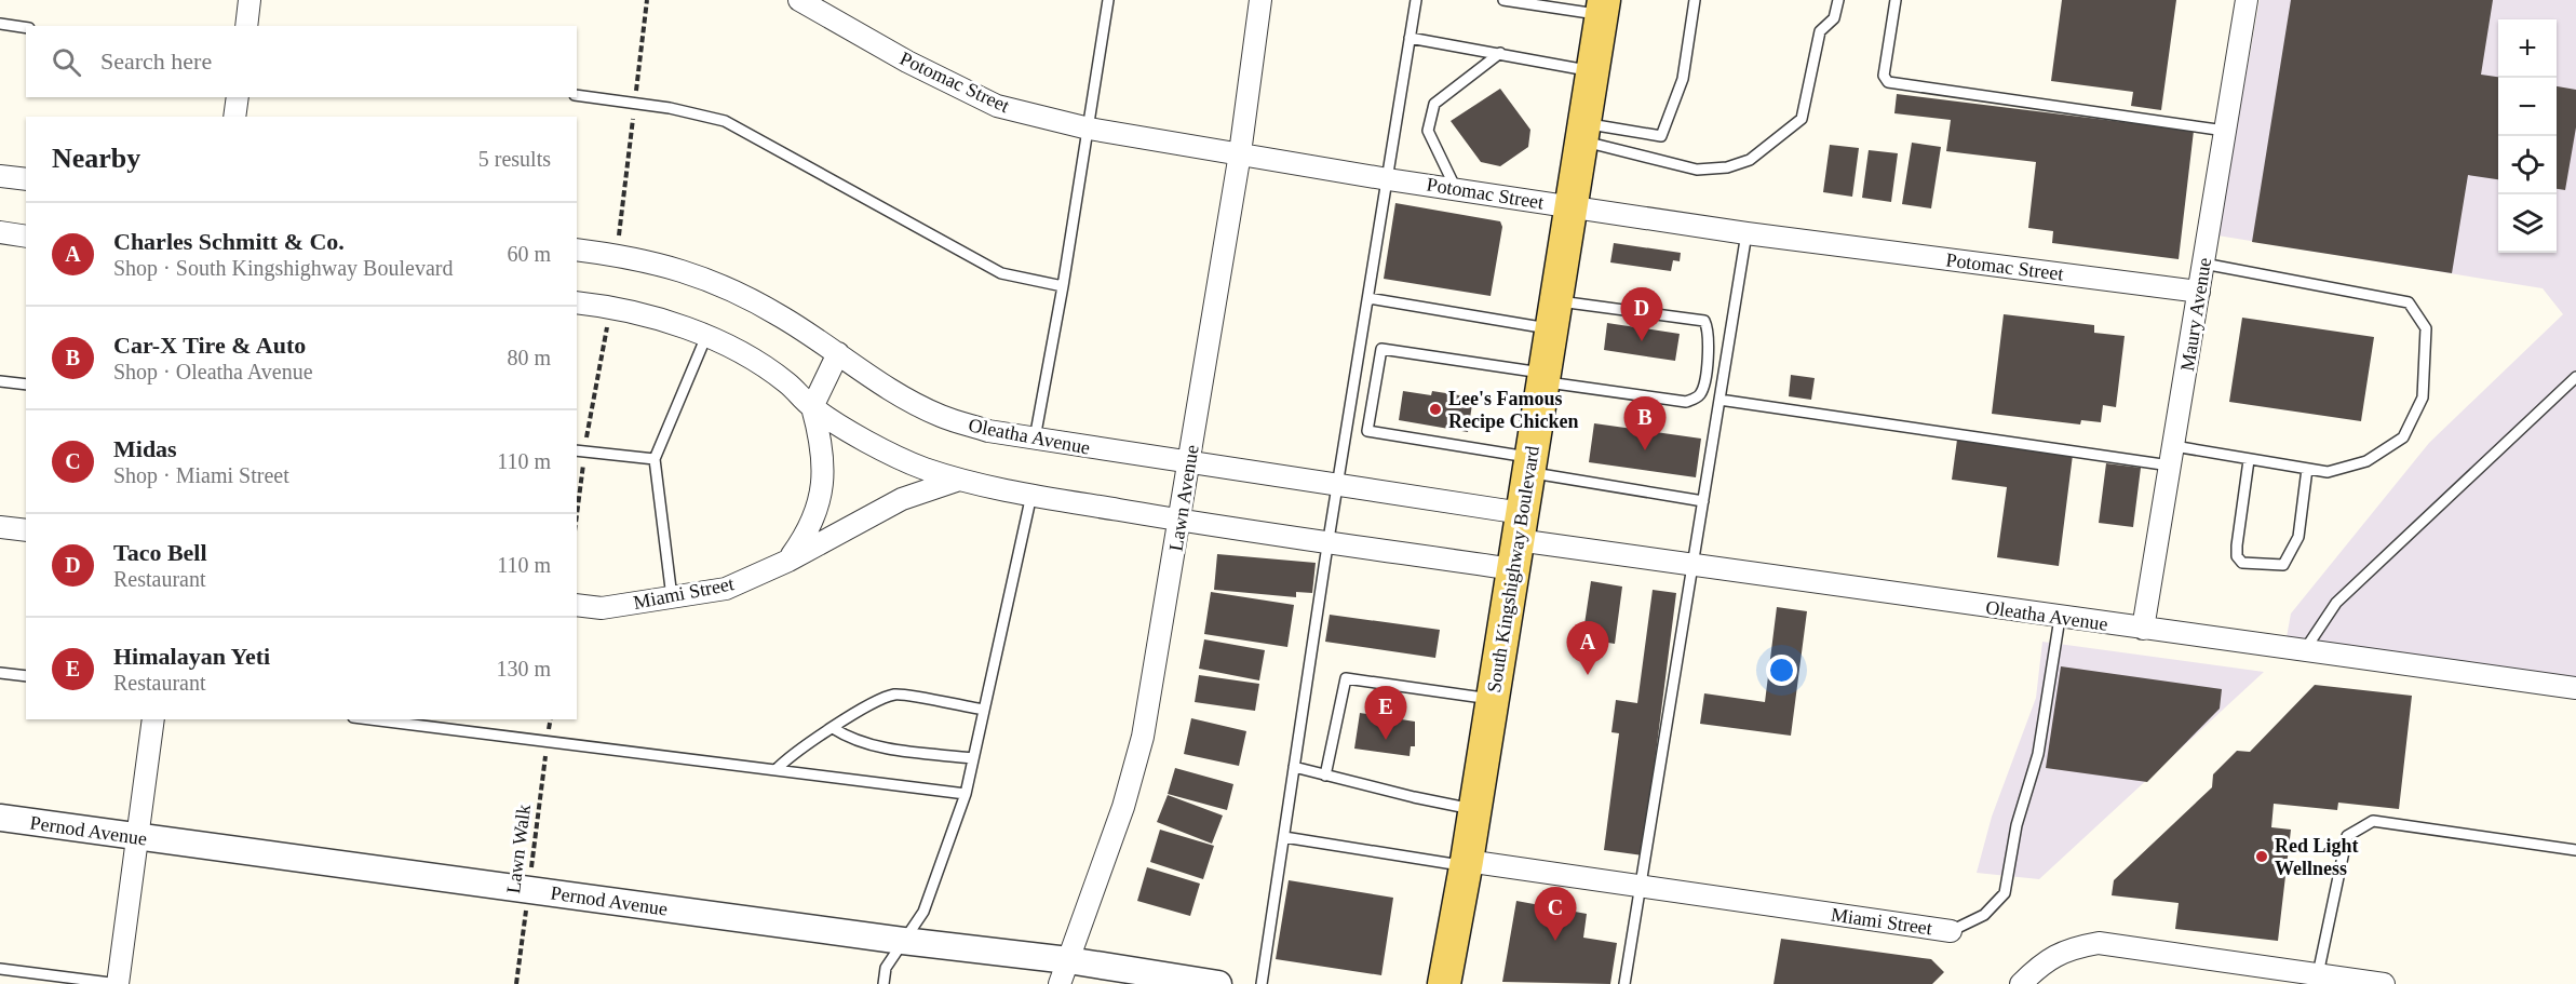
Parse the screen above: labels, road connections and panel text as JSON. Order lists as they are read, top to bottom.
{
  "streets": {
    "main road": ["South Kingshighway Boulevard"],
    "street": [
      "Potomac Street",
      "Maury Avenue",
      "Oleatha Avenue",
      "Lawn Avenue",
      "Miami Street",
      "Pernod Avenue"
    ],
    "path": ["Lawn Walk"]
  },
  "crossings": [
    ["Potomac Street", "Maury Avenue"],
    ["Potomac Street", "Lawn Avenue"],
    ["Potomac Street", "South Kingshighway Boulevard"],
    ["Maury Avenue", "Oleatha Avenue"],
    ["Oleatha Avenue", "Lawn Avenue"],
    ["Oleatha Avenue", "South Kingshighway Boulevard"],
    ["Oleatha Avenue", "Miami Street"],
    ["Lawn Avenue", "Pernod Avenue"],
    ["South Kingshighway Boulevard", "Miami Street"],
    ["Pernod Avenue", "Lawn Walk"]
  ],
  "places": ["Lee's Famous Recipe Chicken", "Red Light Wellness"],
  "page": {
    "map_buttons": ["+", "−"],
    "search": "Search here",
    "heading": ["Nearby", "5 results"],
    "list": [
      {
        "mark": "A",
        "name": "Charles Schmitt & Co.",
        "note": "Shop · South Kingshighway Boulevard",
        "value": "60 m"
      },
      {
        "mark": "B",
        "name": "Car-X Tire & Auto",
        "note": "Shop · Oleatha Avenue",
        "value": "80 m"
      },
      {
        "mark": "C",
        "name": "Midas",
        "note": "Shop · Miami Street",
        "value": "110 m"
      },
      {
        "mark": "D",
        "name": "Taco Bell",
        "note": "Restaurant",
        "value": "110 m"
      },
      {
        "mark": "E",
        "name": "Himalayan Yeti",
        "note": "Restaurant",
        "value": "130 m"
      }
    ],
    "pins": [
      "D",
      "B",
      "A",
      "E",
      "C"
    ]
  }
}
